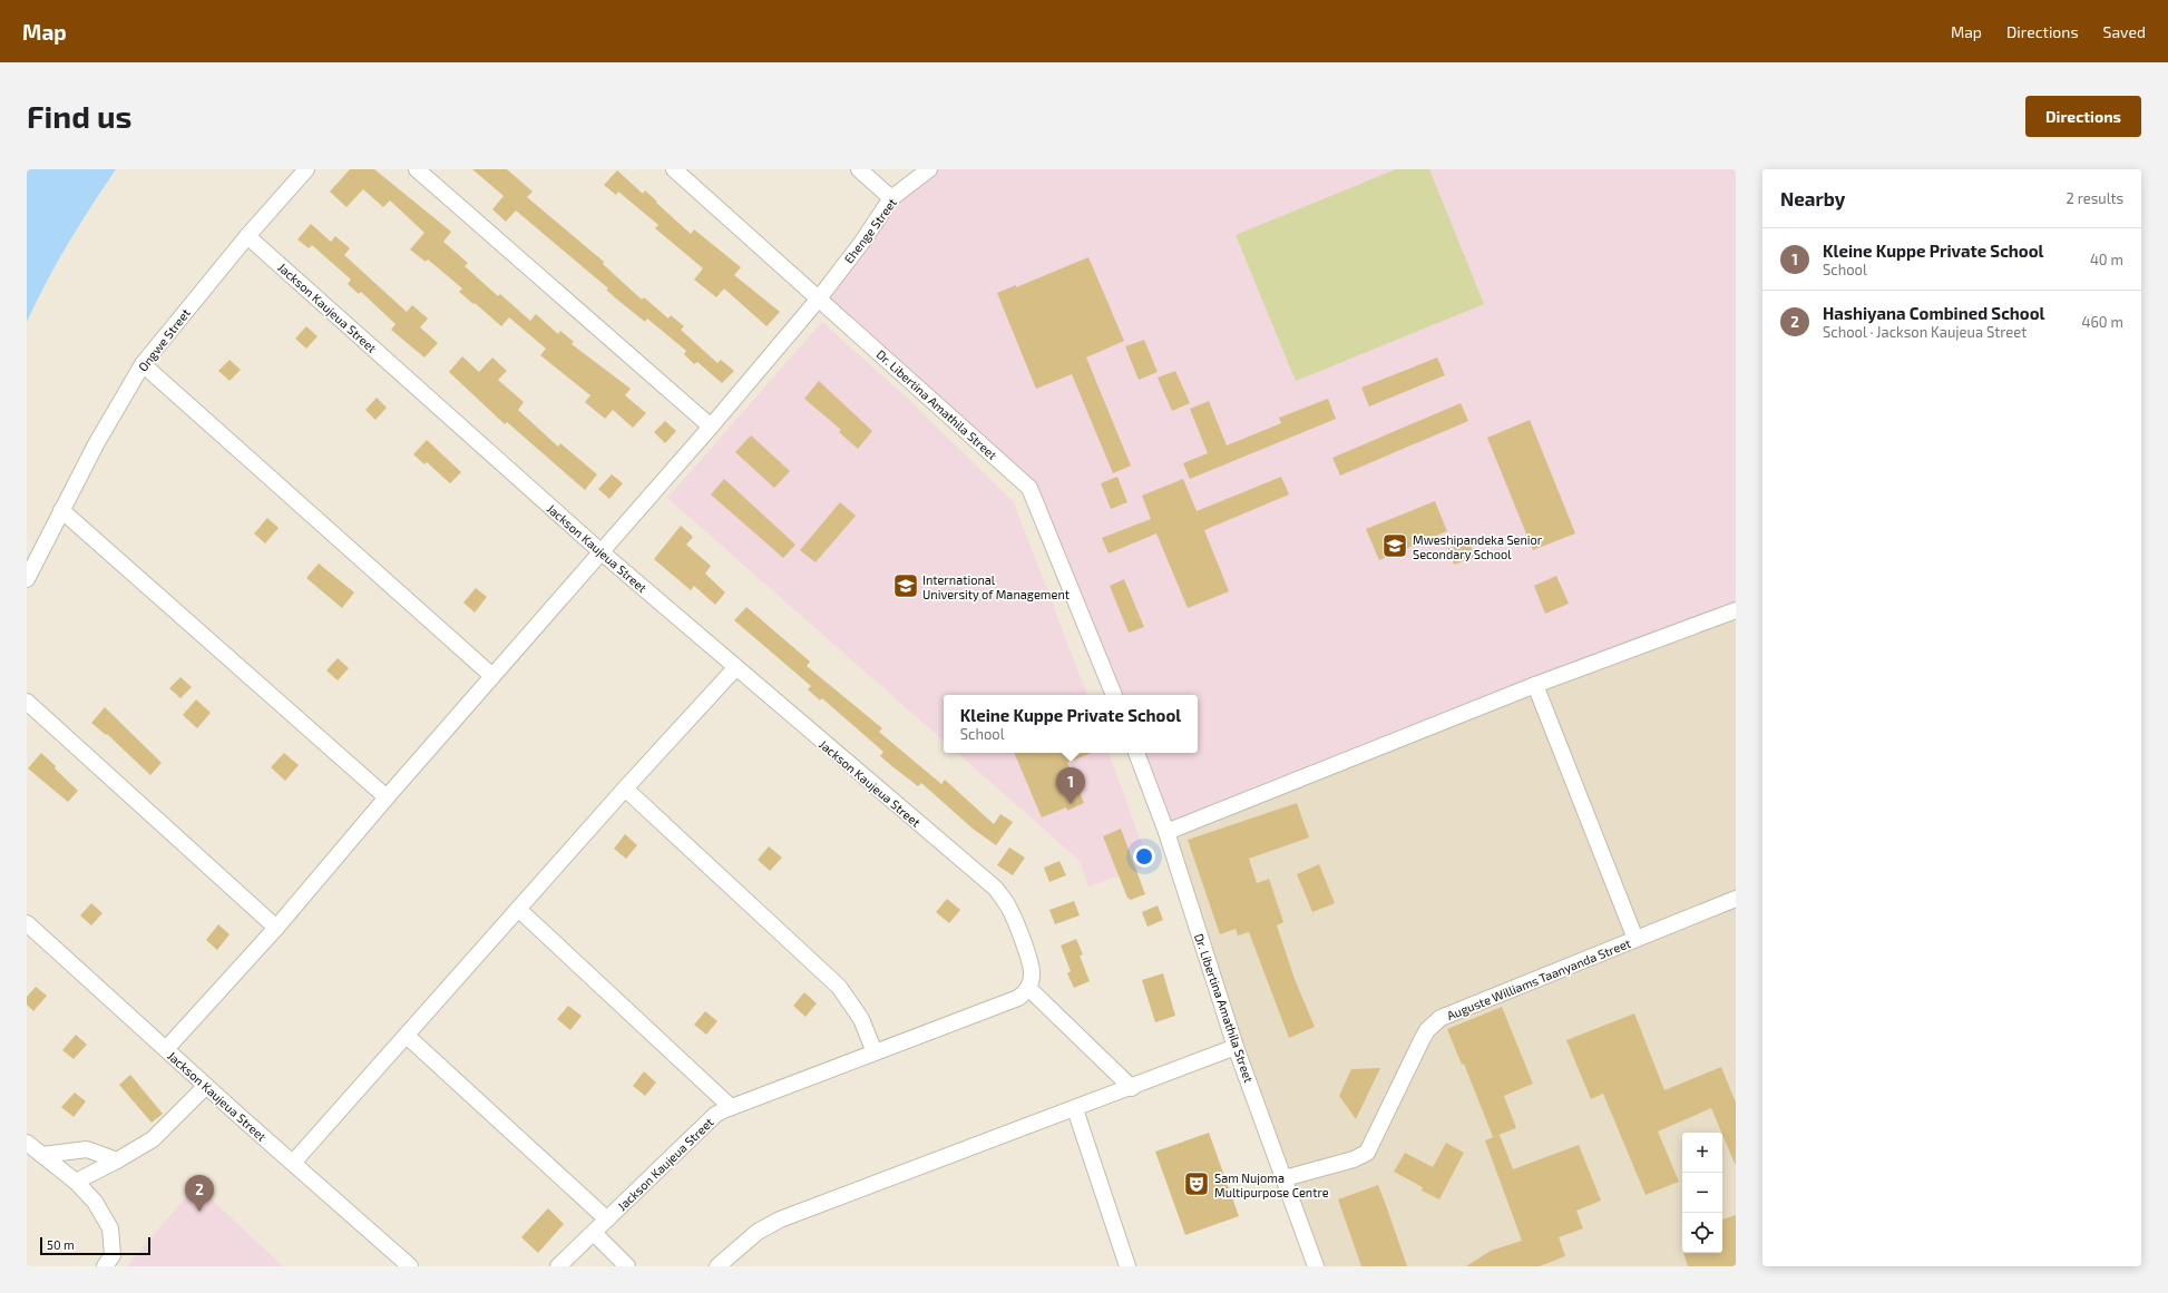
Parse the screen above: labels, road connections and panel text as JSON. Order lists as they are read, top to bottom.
{
  "streets": {
    "street": [
      "Ehenge Street",
      "Jackson Kaujeua Street",
      "Ongwe Street",
      "Dr. Libertina Amathila Street",
      "Auguste Williams Taanyanda Street"
    ]
  },
  "crossings": [
    ["Ehenge Street", "Jackson Kaujeua Street"],
    ["Ehenge Street", "Dr. Libertina Amathila Street"],
    ["Jackson Kaujeua Street", "Ongwe Street"],
    ["Dr. Libertina Amathila Street", "Auguste Williams Taanyanda Street"]
  ],
  "places": {
    "school or university": ["Mweshipandeka Senior Secondary School", "International University of Management"],
    "theatre": ["Sam Nujoma Multipurpose Centre"]
  },
  "scale_bar": "50 m",
  "page": {
    "header": "Map",
    "nav": ["Map", "Directions", "Saved"],
    "buttons": "Directions",
    "title": "Find us",
    "heading": ["Nearby", "2 results"],
    "list": [
      {
        "mark": "1",
        "name": "Kleine Kuppe Private School",
        "note": "School",
        "value": "40 m"
      },
      {
        "mark": "2",
        "name": "Hashiyana Combined School",
        "note": "School · Jackson Kaujeua Street",
        "value": "460 m"
      }
    ],
    "popup": ["Kleine Kuppe Private School", "School"],
    "pins": ["1", "2"],
    "map_buttons": ["+", "−"],
    "scale": "50 m"
  }
}
